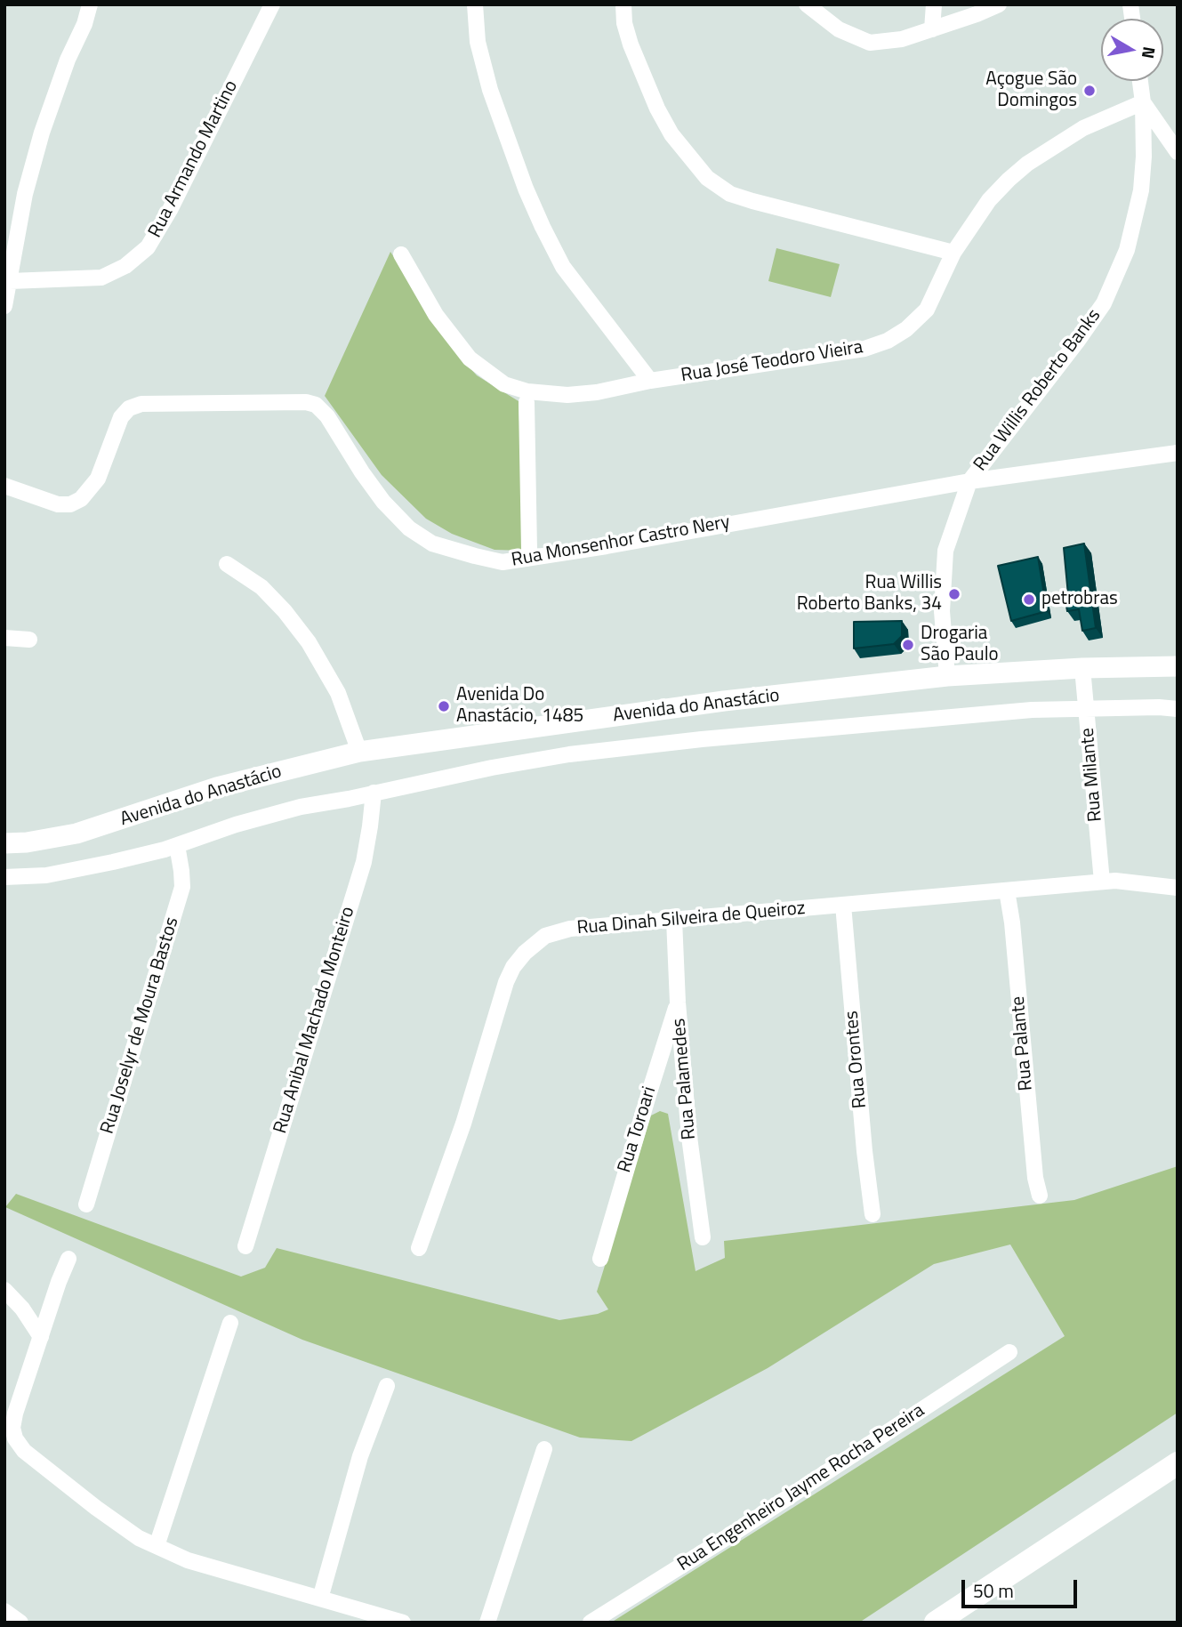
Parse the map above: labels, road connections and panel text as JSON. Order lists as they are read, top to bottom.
{
  "streets": {
    "main road": ["Avenida do Anastácio"],
    "street": [
      "Rua Armando Martino",
      "Rua José Teodoro Vieira",
      "Rua Willis Roberto Banks",
      "Rua Monsenhor Castro Nery",
      "Rua Milante",
      "Rua Dinah Silveira de Queiroz",
      "Rua Anibal Machado Monteiro",
      "Rua Joselyr de Moura Bastos",
      "Rua Palante",
      "Rua Orontes",
      "Rua Palamedes",
      "Rua Toroari",
      "Rua Engenheiro Jayme Rocha Pereira"
    ]
  },
  "crossings": [
    ["Rua José Teodoro Vieira", "Rua Willis Roberto Banks"],
    ["Rua Willis Roberto Banks", "Rua Monsenhor Castro Nery"],
    ["Rua Willis Roberto Banks", "Avenida do Anastácio"],
    ["Avenida do Anastácio", "Rua Milante"],
    ["Avenida do Anastácio", "Rua Anibal Machado Monteiro"],
    ["Avenida do Anastácio", "Rua Joselyr de Moura Bastos"],
    ["Rua Milante", "Rua Dinah Silveira de Queiroz"],
    ["Rua Dinah Silveira de Queiroz", "Rua Palante"],
    ["Rua Dinah Silveira de Queiroz", "Rua Orontes"],
    ["Rua Dinah Silveira de Queiroz", "Rua Palamedes"],
    ["Rua Palamedes", "Rua Toroari"]
  ],
  "places": [
    "Açogue São Domingos",
    "Rua Willis Roberto Banks, 34",
    "petrobras",
    "Drogaria São Paulo",
    "Avenida Do Anastácio, 1485"
  ],
  "scale_bar": "50 m",
  "north": "right"
}
